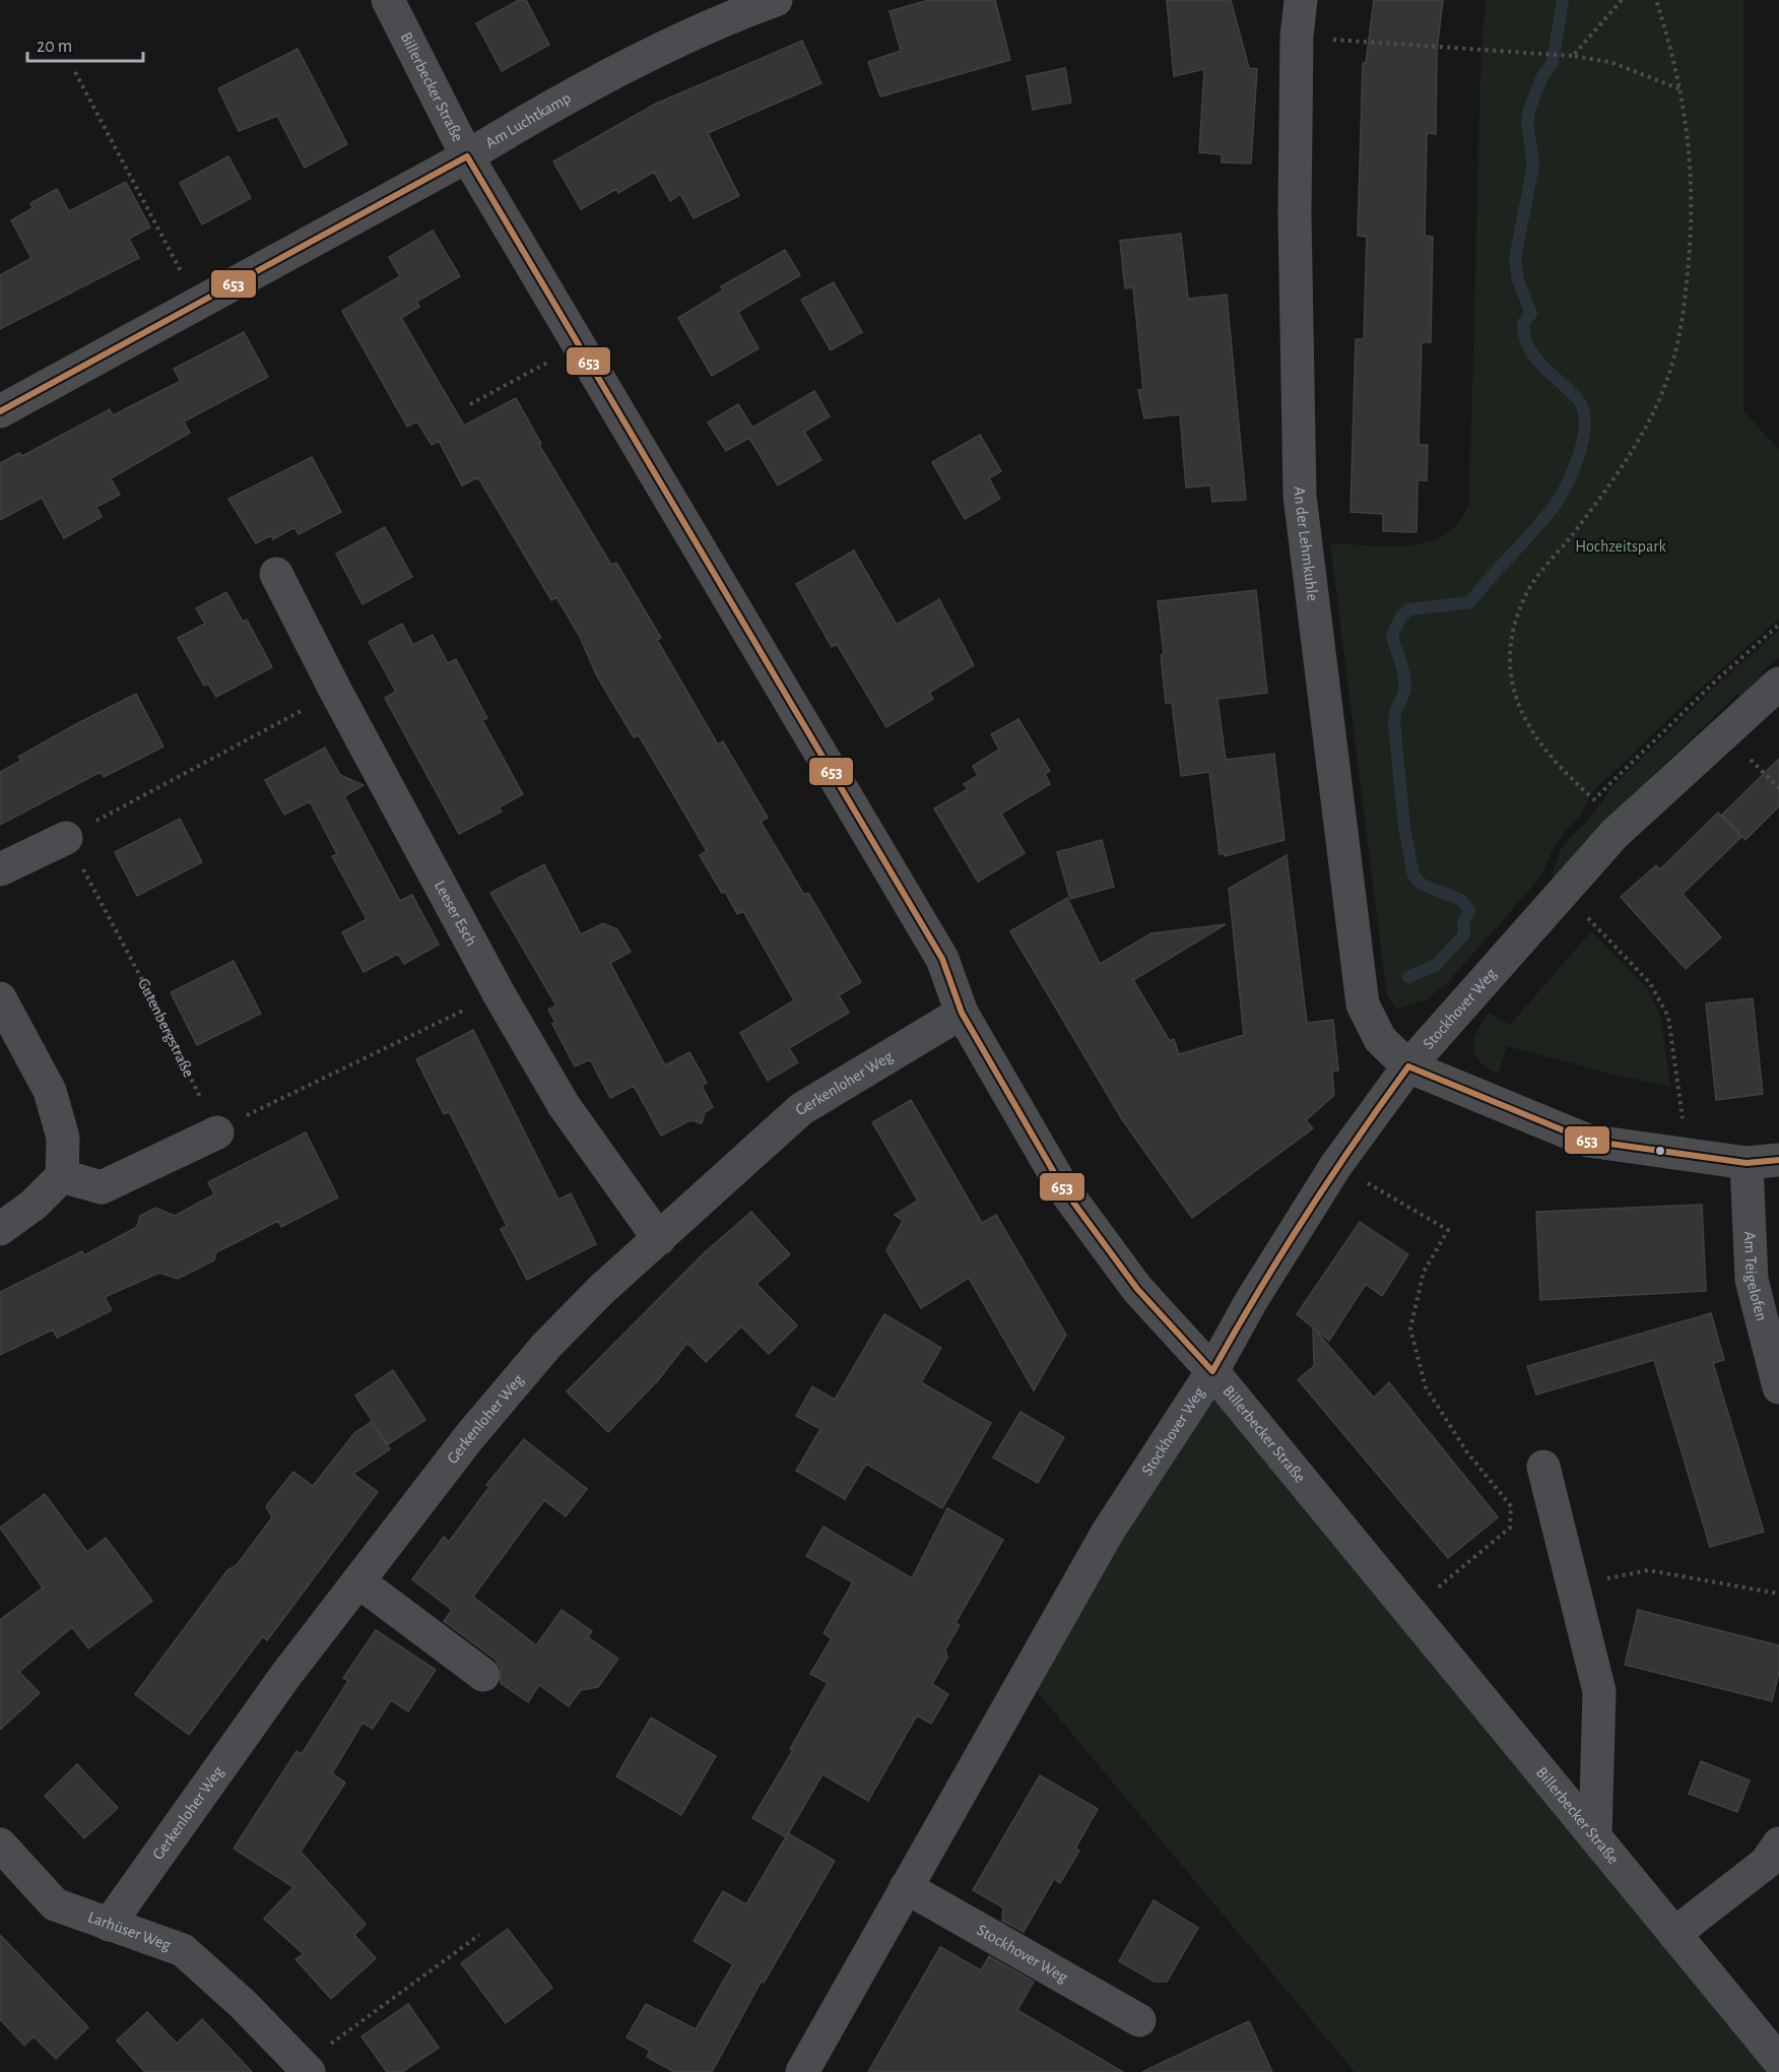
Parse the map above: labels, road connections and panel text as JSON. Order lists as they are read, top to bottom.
{
  "streets": {
    "street": [
      "Billerbecker Straße",
      "Am Luchtkamp",
      "An der Lehmkuhle",
      "Leeser Esch",
      "Stockhover Weg",
      "Gerkenloher Weg",
      "Am Teigelofen",
      "Larhüser Weg"
    ],
    "path": ["Gutenbergstraße"]
  },
  "crossings": [
    ["Billerbecker Straße", "Am Luchtkamp"],
    ["Billerbecker Straße", "Stockhover Weg"],
    ["Billerbecker Straße", "Gerkenloher Weg"],
    ["An der Lehmkuhle", "Stockhover Weg"],
    ["Leeser Esch", "Gerkenloher Weg"],
    ["Gerkenloher Weg", "Larhüser Weg"]
  ],
  "parks": ["Hochzeitspark"],
  "lines": ["transit line 653"],
  "scale_bar": "20 m"
}
